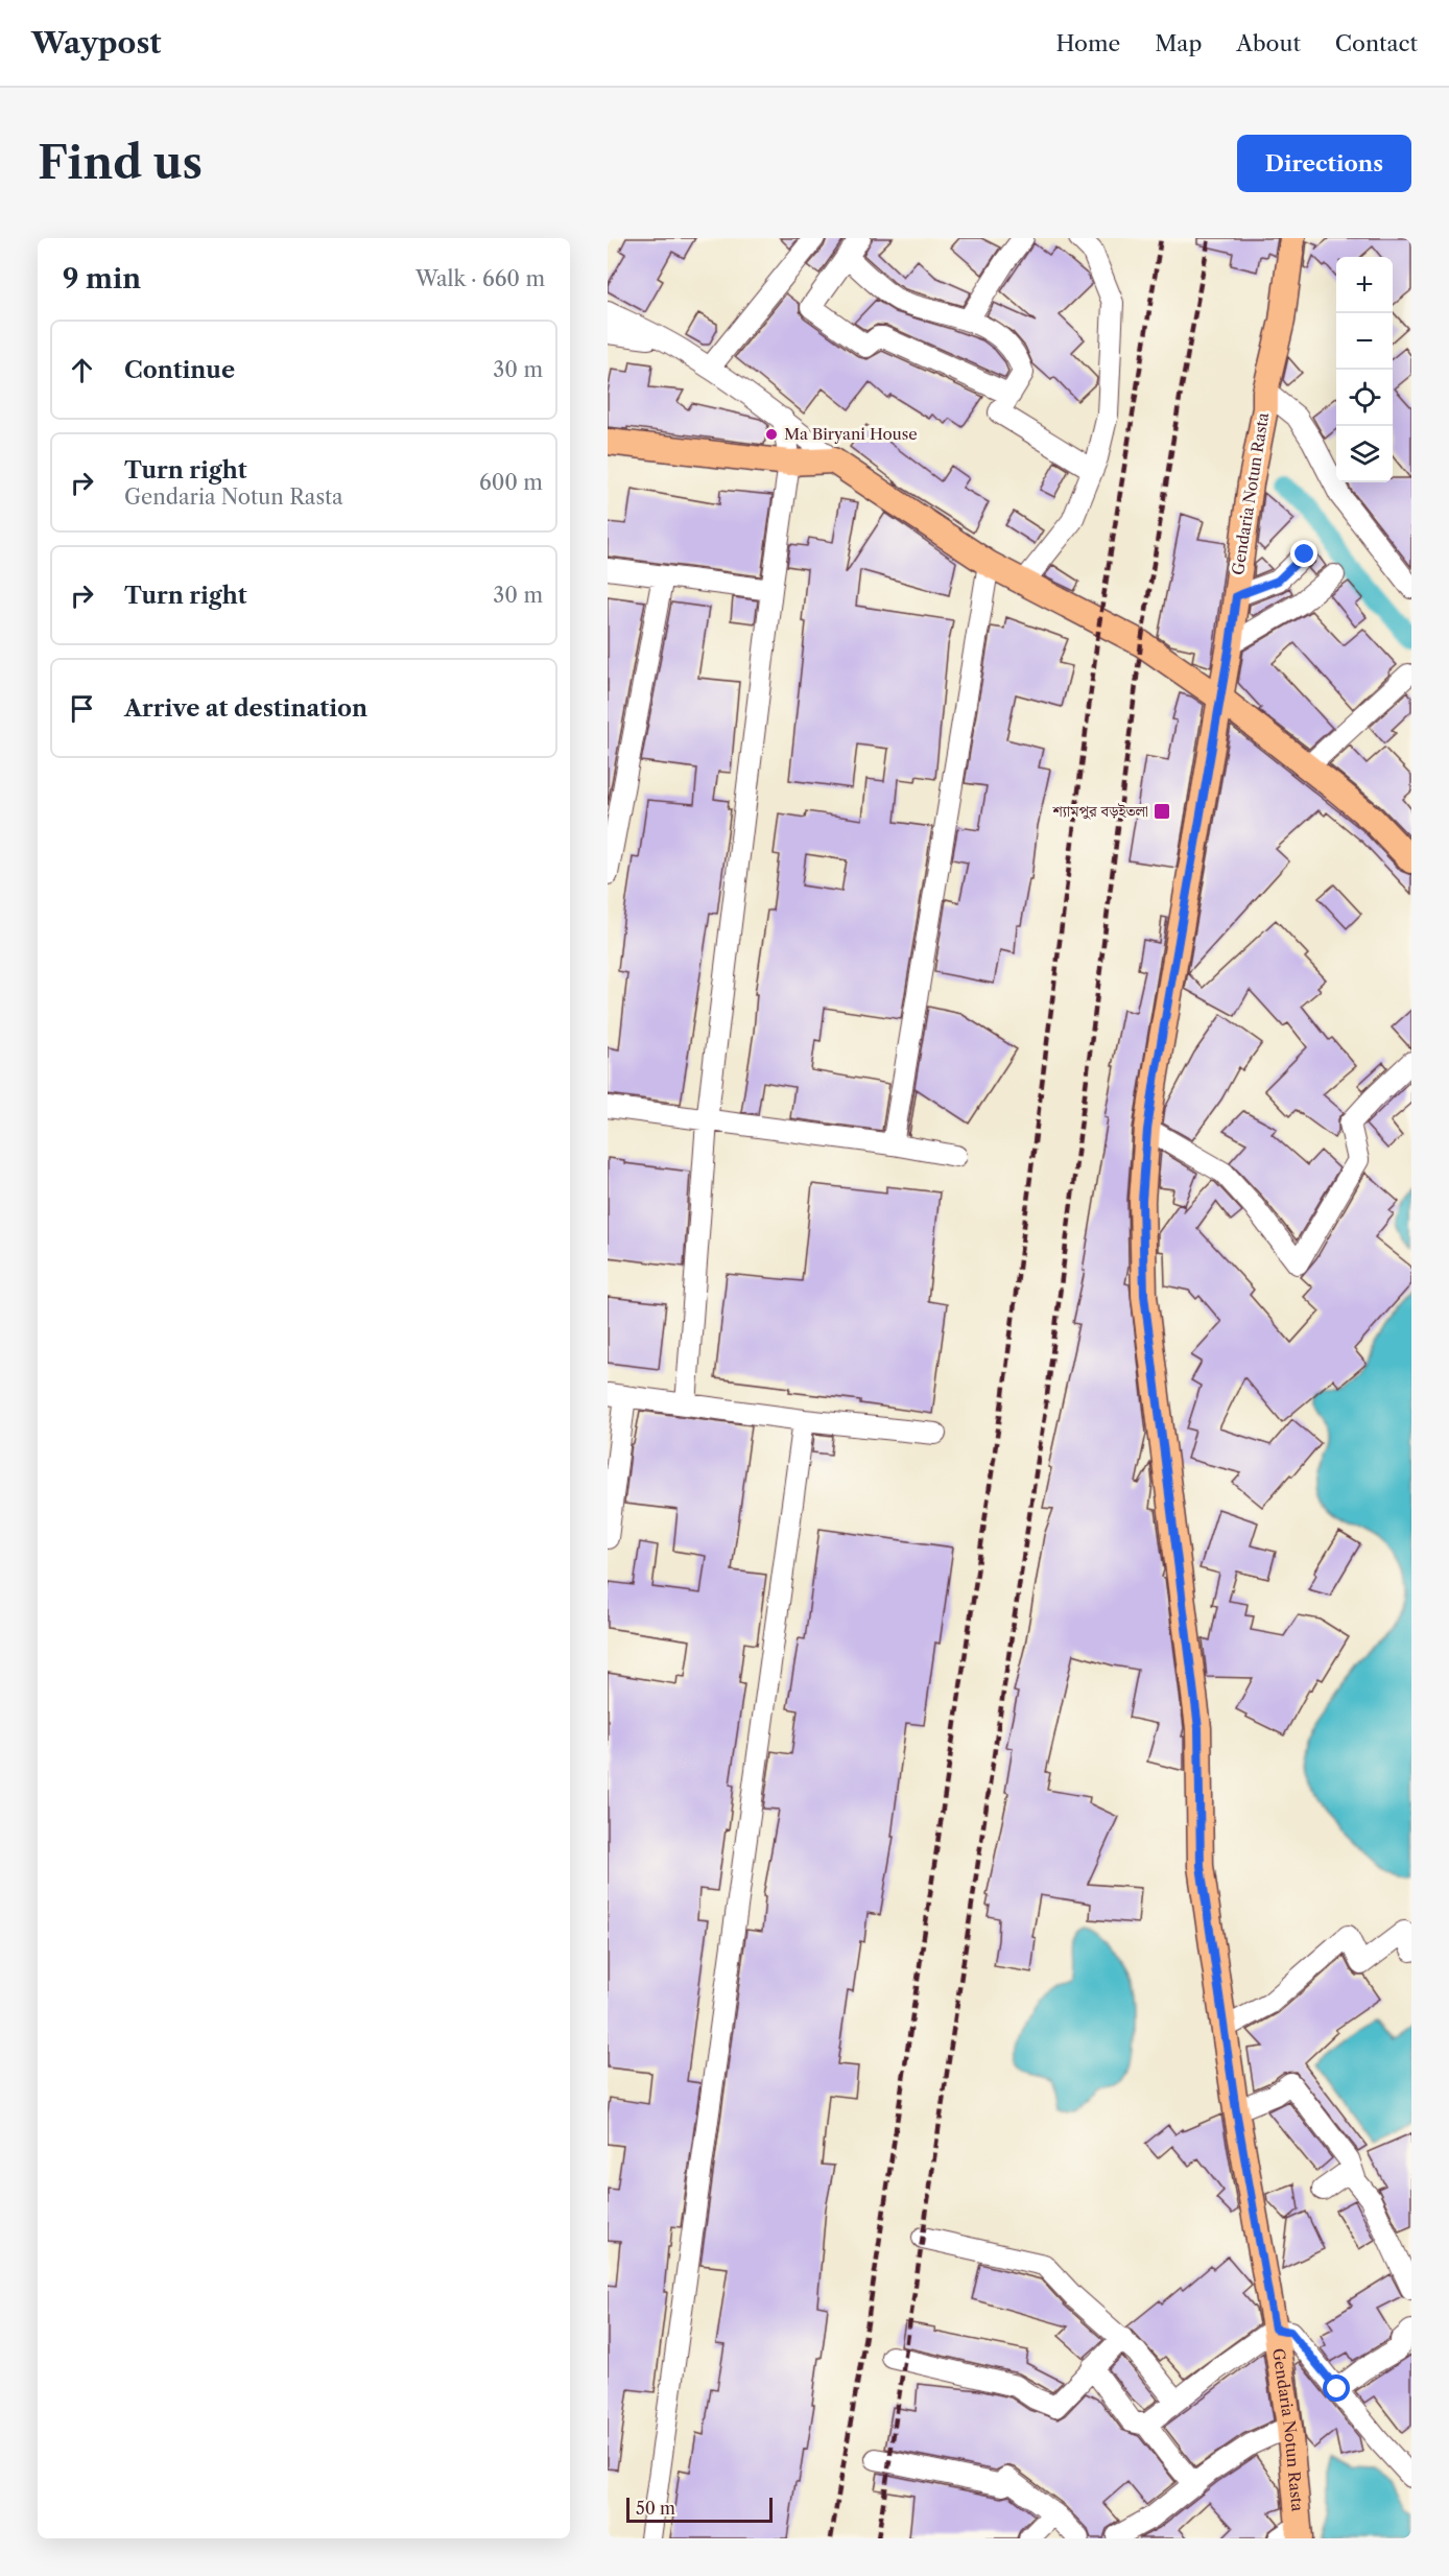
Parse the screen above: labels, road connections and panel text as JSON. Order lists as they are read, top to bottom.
{
  "streets": {
    "main road": ["Gendaria Notun Rasta"]
  },
  "places": {
    "other": ["Ma Biryani House"],
    "transit": ["শ্যামপুর বড়ইতলা"]
  },
  "scale_bar": "50 m",
  "page": {
    "header": "Waypost",
    "nav": [
      "Home",
      "Map",
      "About",
      "Contact"
    ],
    "buttons": "Directions",
    "title": "Find us",
    "heading": ["9 min", "Walk · 660 m"],
    "map_buttons": ["+", "−"],
    "list": [
      ["Continue", "30 m"],
      ["Turn right", "Gendaria Notun Rasta", "600 m"],
      ["Turn right", "30 m"],
      "Arrive at destination"
    ],
    "scale": "50 m"
  }
}
